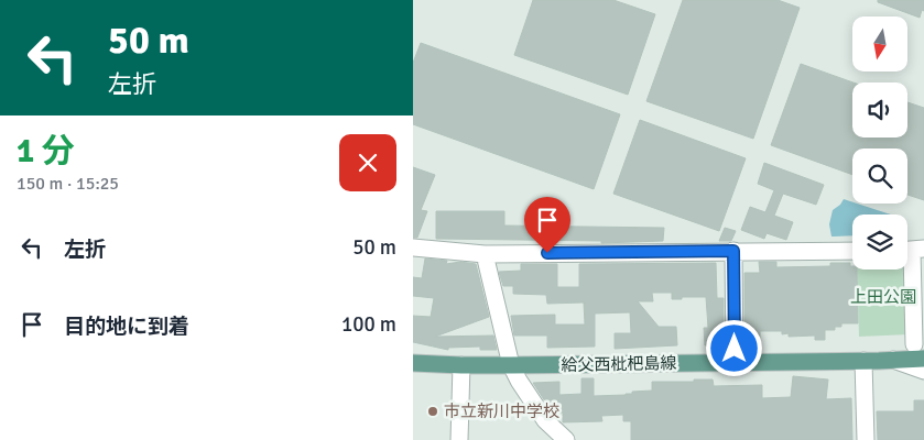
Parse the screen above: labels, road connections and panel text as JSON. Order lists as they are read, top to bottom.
{
  "streets": {
    "main road": ["給父西枇杷島線"]
  },
  "parks": ["上田公園"],
  "places": ["市立新川中学校"],
  "north": "bottom",
  "page": {
    "turn": ["50 m", "左折"],
    "heading": ["1 分", "150 m · 15:25"],
    "list": [
      {
        "name": "左折",
        "value": "50 m"
      },
      {
        "name": "目的地に到着",
        "value": "100 m"
      }
    ]
  }
}
